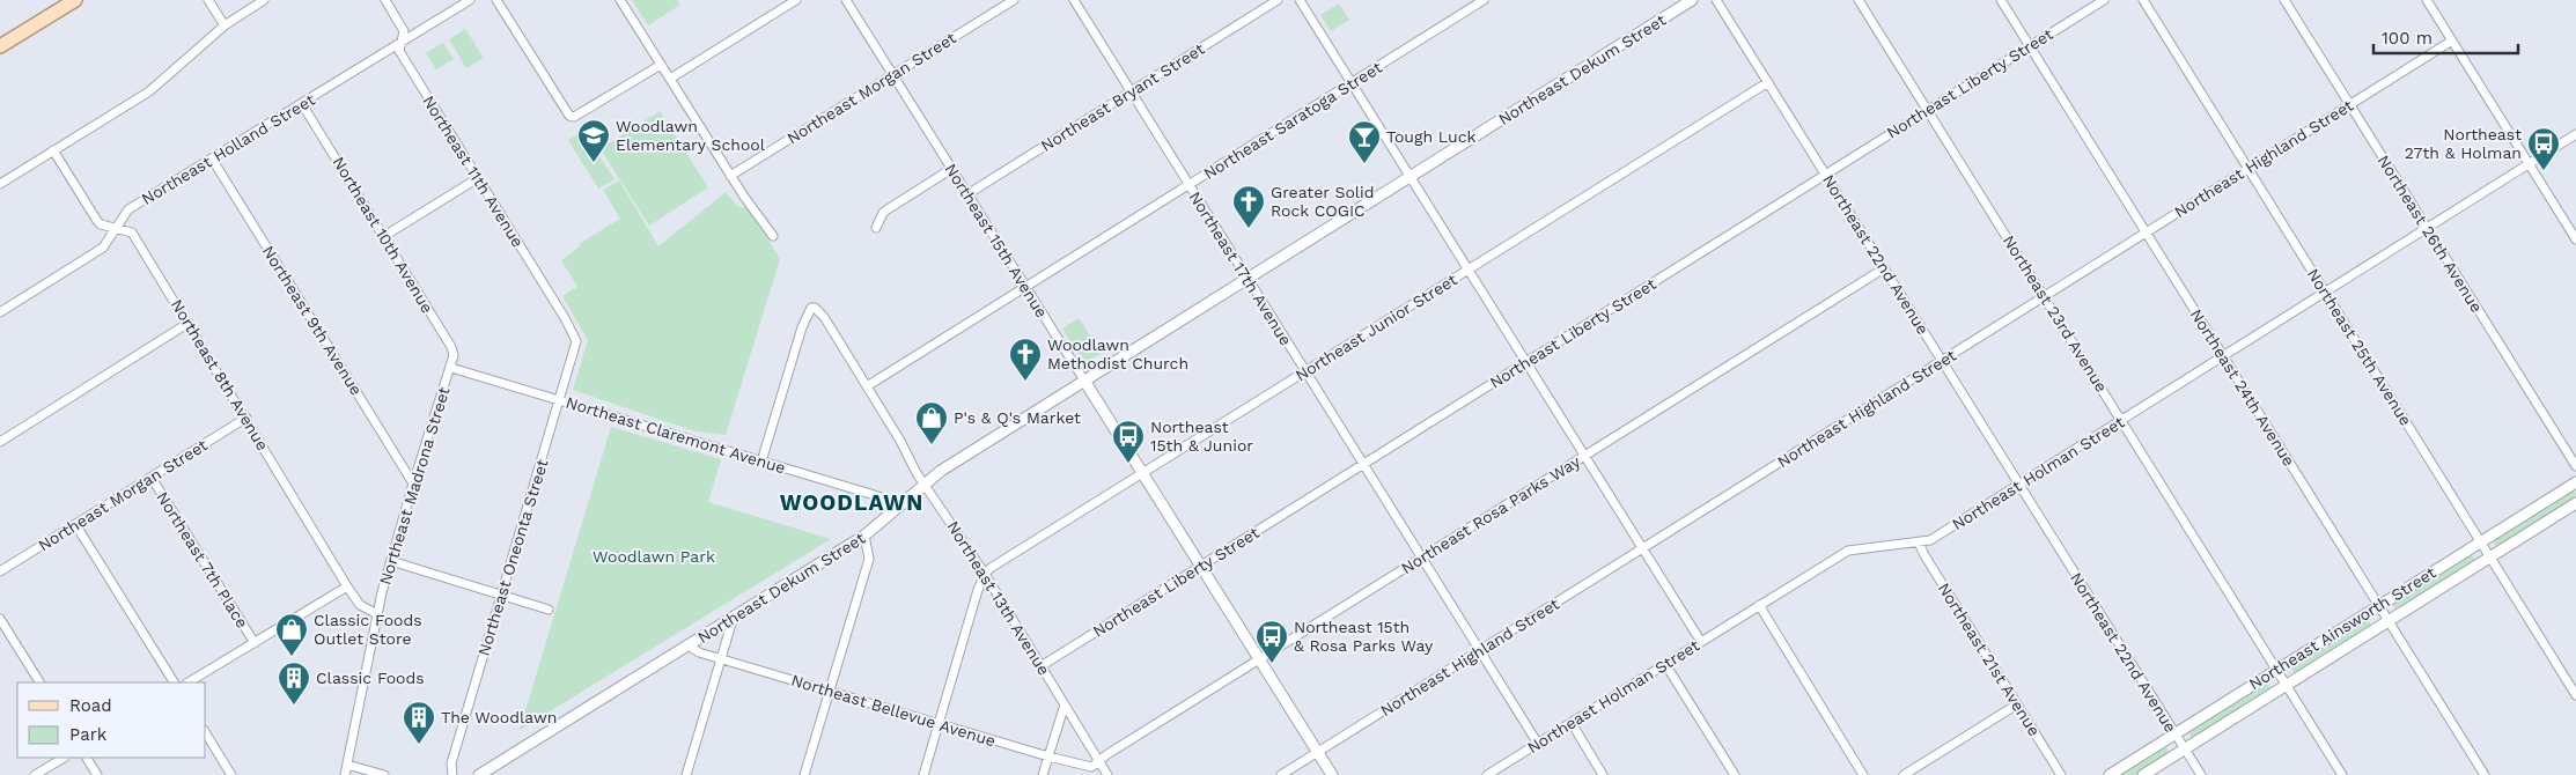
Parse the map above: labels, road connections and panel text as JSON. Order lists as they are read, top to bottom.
{
  "streets": {
    "street": [
      "Northeast Dekum Street",
      "Northeast Liberty Street",
      "Northeast Morgan Street",
      "Northeast Bryant Street",
      "Northeast Saratoga Street",
      "Northeast Holland Street",
      "Northeast Highland Street",
      "Northeast 11th Avenue",
      "Northeast 26th Avenue",
      "Northeast 10th Avenue",
      "Northeast 15th Avenue",
      "Northeast 22nd Avenue",
      "Northeast 17th Avenue",
      "Northeast 23rd Avenue",
      "Northeast 9th Avenue",
      "Northeast Junior Street",
      "Northeast 25th Avenue",
      "Northeast 8th Avenue",
      "Northeast 24th Avenue",
      "Northeast Claremont Avenue",
      "Northeast Holman Street",
      "Northeast Madrona Street",
      "Northeast Rosa Parks Way",
      "Northeast Oneonta Street",
      "Northeast 7th Place",
      "Northeast 13th Avenue",
      "Northeast Ainsworth Street",
      "Northeast 21st Avenue",
      "Northeast Bellevue Avenue"
    ]
  },
  "crossings": [
    ["Northeast Dekum Street", "Northeast 15th Avenue"],
    ["Northeast Dekum Street", "Northeast 17th Avenue"],
    ["Northeast Dekum Street", "Northeast Claremont Avenue"],
    ["Northeast Dekum Street", "Northeast 13th Avenue"],
    ["Northeast Dekum Street", "Northeast Bellevue Avenue"],
    ["Northeast Liberty Street", "Northeast 15th Avenue"],
    ["Northeast Liberty Street", "Northeast 22nd Avenue"],
    ["Northeast Liberty Street", "Northeast 17th Avenue"],
    ["Northeast Liberty Street", "Northeast 23rd Avenue"],
    ["Northeast Liberty Street", "Northeast 24th Avenue"],
    ["Northeast Liberty Street", "Northeast 13th Avenue"],
    ["Northeast Morgan Street", "Northeast 15th Avenue"],
    ["Northeast Morgan Street", "Northeast 8th Avenue"],
    ["Northeast Morgan Street", "Northeast 7th Place"],
    ["Northeast Bryant Street", "Northeast 15th Avenue"],
    ["Northeast Bryant Street", "Northeast 17th Avenue"],
    ["Northeast Saratoga Street", "Northeast 15th Avenue"],
    ["Northeast Saratoga Street", "Northeast 17th Avenue"],
    ["Northeast Saratoga Street", "Northeast 13th Avenue"],
    ["Northeast Holland Street", "Northeast 11th Avenue"],
    ["Northeast Holland Street", "Northeast 10th Avenue"],
    ["Northeast Holland Street", "Northeast 9th Avenue"],
    ["Northeast Holland Street", "Northeast 8th Avenue"],
    ["Northeast Highland Street", "Northeast 26th Avenue"],
    ["Northeast Highland Street", "Northeast 15th Avenue"],
    ["Northeast Highland Street", "Northeast 22nd Avenue"],
    ["Northeast Highland Street", "Northeast 17th Avenue"],
    ["Northeast Highland Street", "Northeast 23rd Avenue"],
    ["Northeast Highland Street", "Northeast 25th Avenue"],
    ["Northeast Highland Street", "Northeast 24th Avenue"],
    ["Northeast 11th Avenue", "Northeast Oneonta Street"],
    ["Northeast 26th Avenue", "Northeast Holman Street"],
    ["Northeast 10th Avenue", "Northeast Claremont Avenue"],
    ["Northeast 10th Avenue", "Northeast Madrona Street"],
    ["Northeast 15th Avenue", "Northeast Junior Street"],
    ["Northeast 15th Avenue", "Northeast Rosa Parks Way"],
    ["Northeast 22nd Avenue", "Northeast Junior Street"],
    ["Northeast 22nd Avenue", "Northeast Holman Street"],
    ["Northeast 22nd Avenue", "Northeast Rosa Parks Way"],
    ["Northeast 22nd Avenue", "Northeast Ainsworth Street"],
    ["Northeast 17th Avenue", "Northeast Junior Street"],
    ["Northeast 17th Avenue", "Northeast Holman Street"],
    ["Northeast 17th Avenue", "Northeast Rosa Parks Way"],
    ["Northeast 23rd Avenue", "Northeast Holman Street"],
    ["Northeast 23rd Avenue", "Northeast Ainsworth Street"],
    ["Northeast 9th Avenue", "Northeast Madrona Street"],
    ["Northeast Junior Street", "Northeast 13th Avenue"],
    ["Northeast 25th Avenue", "Northeast Holman Street"],
    ["Northeast 25th Avenue", "Northeast Ainsworth Street"],
    ["Northeast 8th Avenue", "Northeast Madrona Street"],
    ["Northeast 24th Avenue", "Northeast Holman Street"],
    ["Northeast 24th Avenue", "Northeast Ainsworth Street"],
    ["Northeast Claremont Avenue", "Northeast Madrona Street"],
    ["Northeast Claremont Avenue", "Northeast Oneonta Street"],
    ["Northeast Claremont Avenue", "Northeast 13th Avenue"],
    ["Northeast Holman Street", "Northeast 21st Avenue"],
    ["Northeast Rosa Parks Way", "Northeast 13th Avenue"],
    ["Northeast Rosa Parks Way", "Northeast Bellevue Avenue"],
    ["Northeast 13th Avenue", "Northeast Bellevue Avenue"]
  ],
  "districts": ["WOODLAWN"],
  "parks": ["Woodlawn Park"],
  "places": {
    "school or university": ["Woodlawn Elementary School"],
    "bar": ["Tough Luck"],
    "bus stop": ["Northeast 27th & Holman", "Northeast 15th & Junior", "Northeast 15th & Rosa Parks Way"],
    "church": ["Greater Solid Rock COGIC", "Woodlawn Methodist Church"],
    "shop": ["P's & Q's Market", "Classic Foods Outlet Store"],
    "building": ["Classic Foods", "The Woodlawn"]
  },
  "legend": ["Road", "Park"],
  "scale_bar": "100 m"
}
